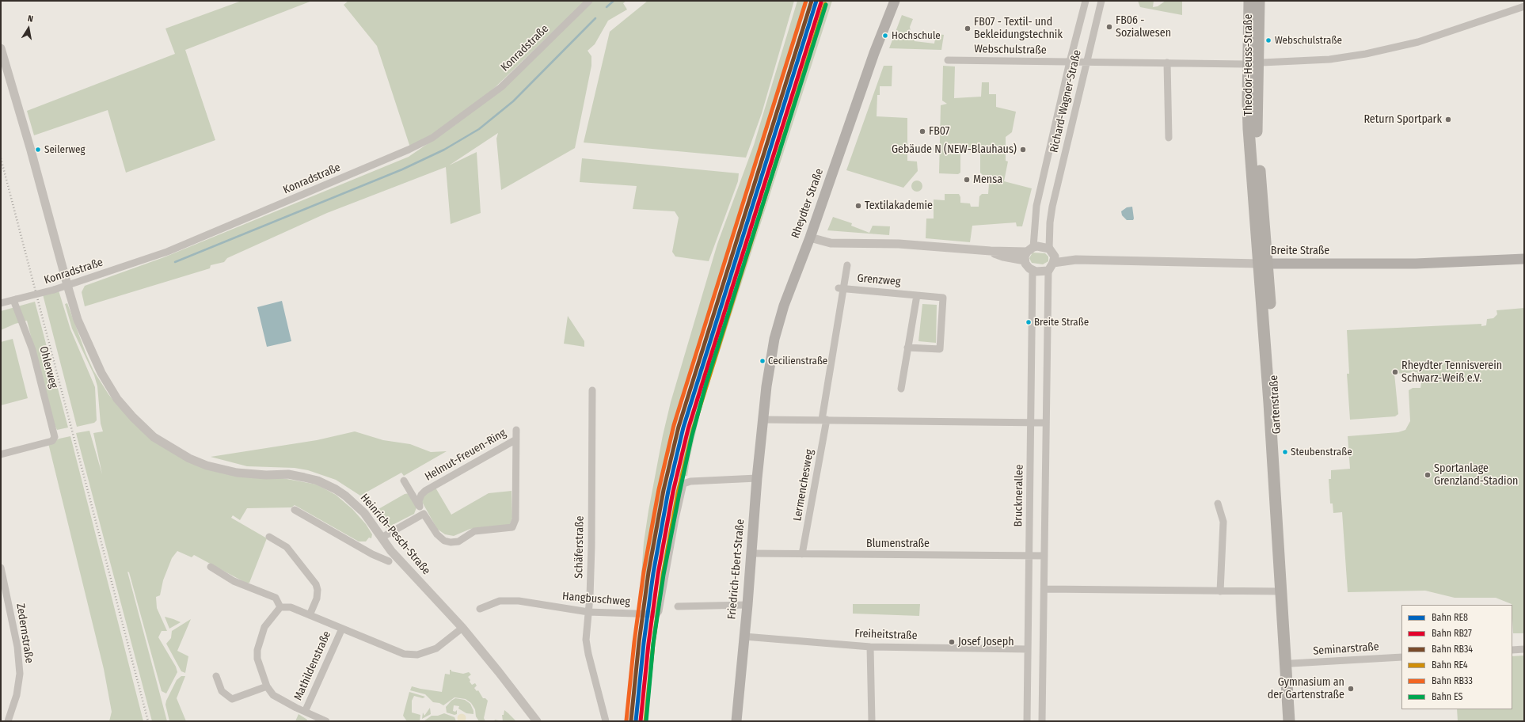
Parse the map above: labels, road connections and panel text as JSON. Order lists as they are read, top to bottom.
{
  "streets": {
    "main road": [
      "Theodor-Heuss-Straße",
      "Rheydter Straße",
      "Breite Straße",
      "Gartenstraße",
      "Friedrich-Ebert-Straße"
    ],
    "street": [
      "Konradstraße",
      "Webschulstraße",
      "Richard-Wagner-Straße",
      "Grenzweg",
      "Ohlerweg",
      "Helmut-Freuen-Ring",
      "Lermenchesweg",
      "Brucknerallee",
      "Heinrich-Pesch-Straße",
      "Blumenstraße",
      "Schäferstraße",
      "Hangbuschweg",
      "Zedernstraße",
      "Freiheitstraße",
      "Seminarstraße",
      "Mathildenstraße"
    ]
  },
  "crossings": [
    ["Konradstraße", "Ohlerweg"],
    ["Konradstraße", "Heinrich-Pesch-Straße"],
    ["Webschulstraße", "Theodor-Heuss-Straße"],
    ["Webschulstraße", "Richard-Wagner-Straße"],
    ["Theodor-Heuss-Straße", "Gartenstraße"],
    ["Richard-Wagner-Straße", "Breite Straße"],
    ["Richard-Wagner-Straße", "Brucknerallee"],
    ["Rheydter Straße", "Friedrich-Ebert-Straße"],
    ["Breite Straße", "Gartenstraße"],
    ["Breite Straße", "Brucknerallee"],
    ["Grenzweg", "Lermenchesweg"],
    ["Gartenstraße", "Seminarstraße"],
    ["Lermenchesweg", "Blumenstraße"],
    ["Brucknerallee", "Blumenstraße"],
    ["Brucknerallee", "Freiheitstraße"],
    ["Heinrich-Pesch-Straße", "Mathildenstraße"],
    ["Blumenstraße", "Friedrich-Ebert-Straße"],
    ["Schäferstraße", "Hangbuschweg"],
    ["Friedrich-Ebert-Straße", "Hangbuschweg"],
    ["Friedrich-Ebert-Straße", "Freiheitstraße"]
  ],
  "places": [
    "FB06 - Sozialwesen",
    "FB07 - Textil- und Bekleidungstechnik",
    "Hochschule",
    "Webschulstraße",
    "Return Sportpark",
    "FB07",
    "Seilerweg",
    "Gebäude N (NEW-Blauhaus)",
    "Mensa",
    "Textilakademie",
    "Breite Straße",
    "Cecilienstraße",
    "Rheydter Tennisverein Schwarz-Weiß e.V.",
    "Steubenstraße",
    "Sportanlage Grenzland-Stadion",
    "Josef Joseph",
    "Gymnasium an der Gartenstraße"
  ],
  "lines": [
    "rail line RE8",
    "rail line RB34",
    "rail line RB33",
    "rail line RB27",
    "rail line RE4",
    "rail line ES"
  ],
  "legend": [
    "Bahn RE8",
    "Bahn RB27",
    "Bahn RB34",
    "Bahn RE4",
    "Bahn RB33",
    "Bahn ES"
  ],
  "north": "top"
}
